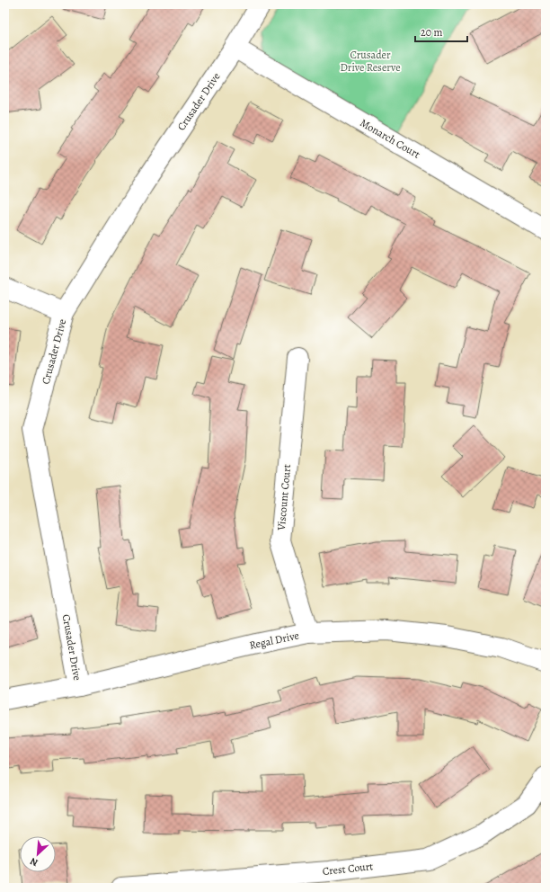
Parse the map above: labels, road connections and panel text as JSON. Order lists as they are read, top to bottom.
{
  "streets": {
    "street": [
      "Crusader Drive",
      "Monarch Court",
      "Viscount Court",
      "Regal Drive",
      "Crest Court"
    ]
  },
  "crossings": [
    ["Crusader Drive", "Monarch Court"],
    ["Crusader Drive", "Regal Drive"],
    ["Viscount Court", "Regal Drive"]
  ],
  "parks": ["Crusader Drive Reserve"],
  "scale_bar": "20 m",
  "north": "bottom left"
}
